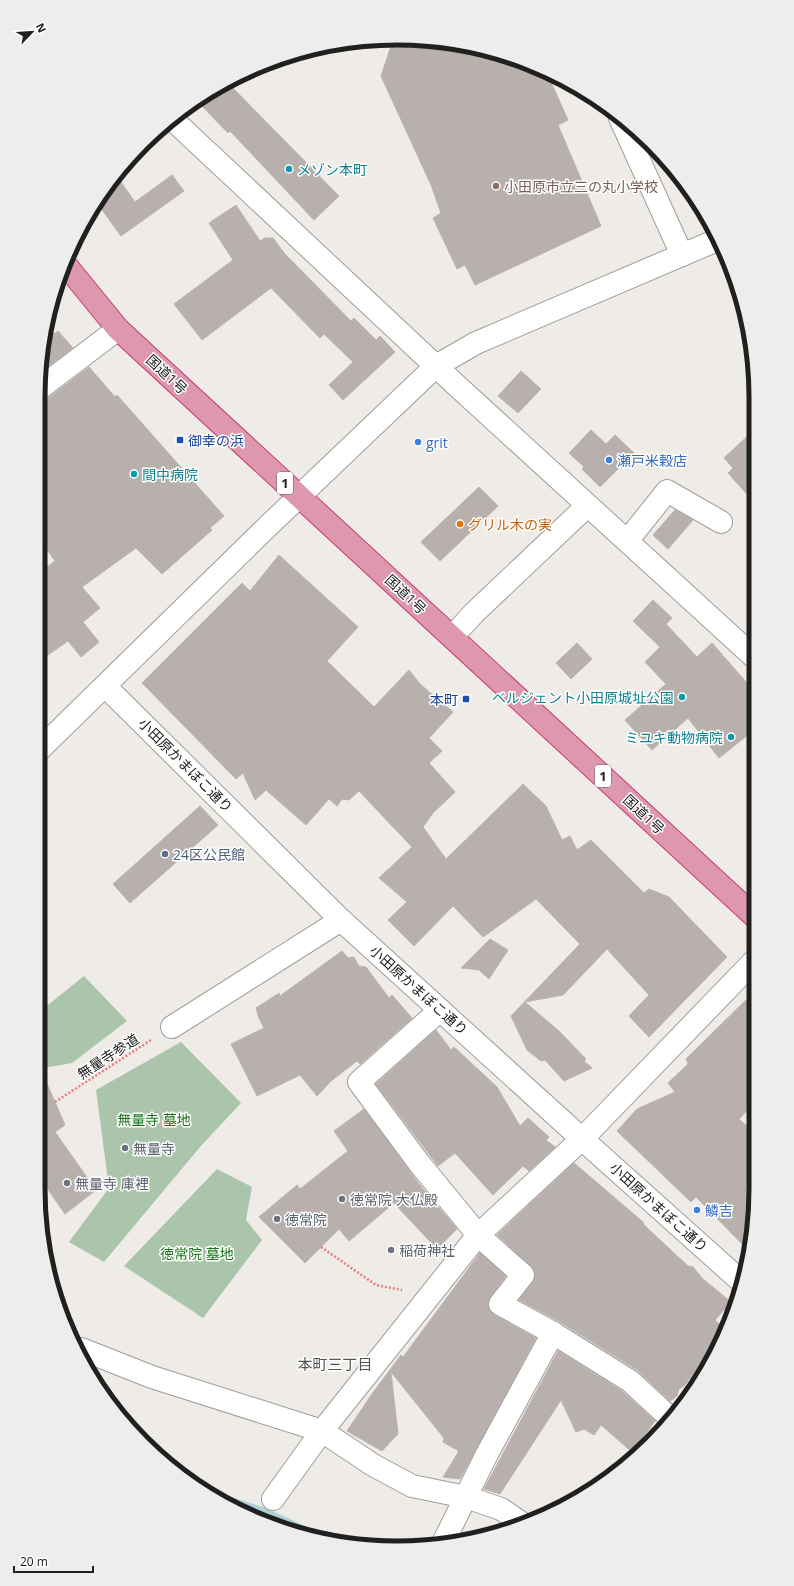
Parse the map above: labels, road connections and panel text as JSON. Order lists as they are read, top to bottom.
{
  "streets": {
    "highway": ["国道1号", "1"],
    "street": ["小田原かまぼこ通り"],
    "path": ["無量寺参道"]
  },
  "districts": ["本町三丁目"],
  "parks": ["無量寺 墓地", "徳常院 墓地"],
  "places": {
    "other": [
      "メゾン本町",
      "小田原市立三の丸小学校",
      "grit",
      "瀬戸米穀店",
      "間中病院",
      "グリル木の実",
      "ベルジェント小田原城址公園",
      "ミユキ動物病院",
      "24区公民館",
      "無量寺",
      "無量寺 庫裡",
      "徳常院 大仏殿",
      "鱗吉",
      "徳常院",
      "稲荷神社"
    ],
    "transit": ["御幸の浜", "本町"]
  },
  "scale_bar": "20 m",
  "north": "top right"
}
